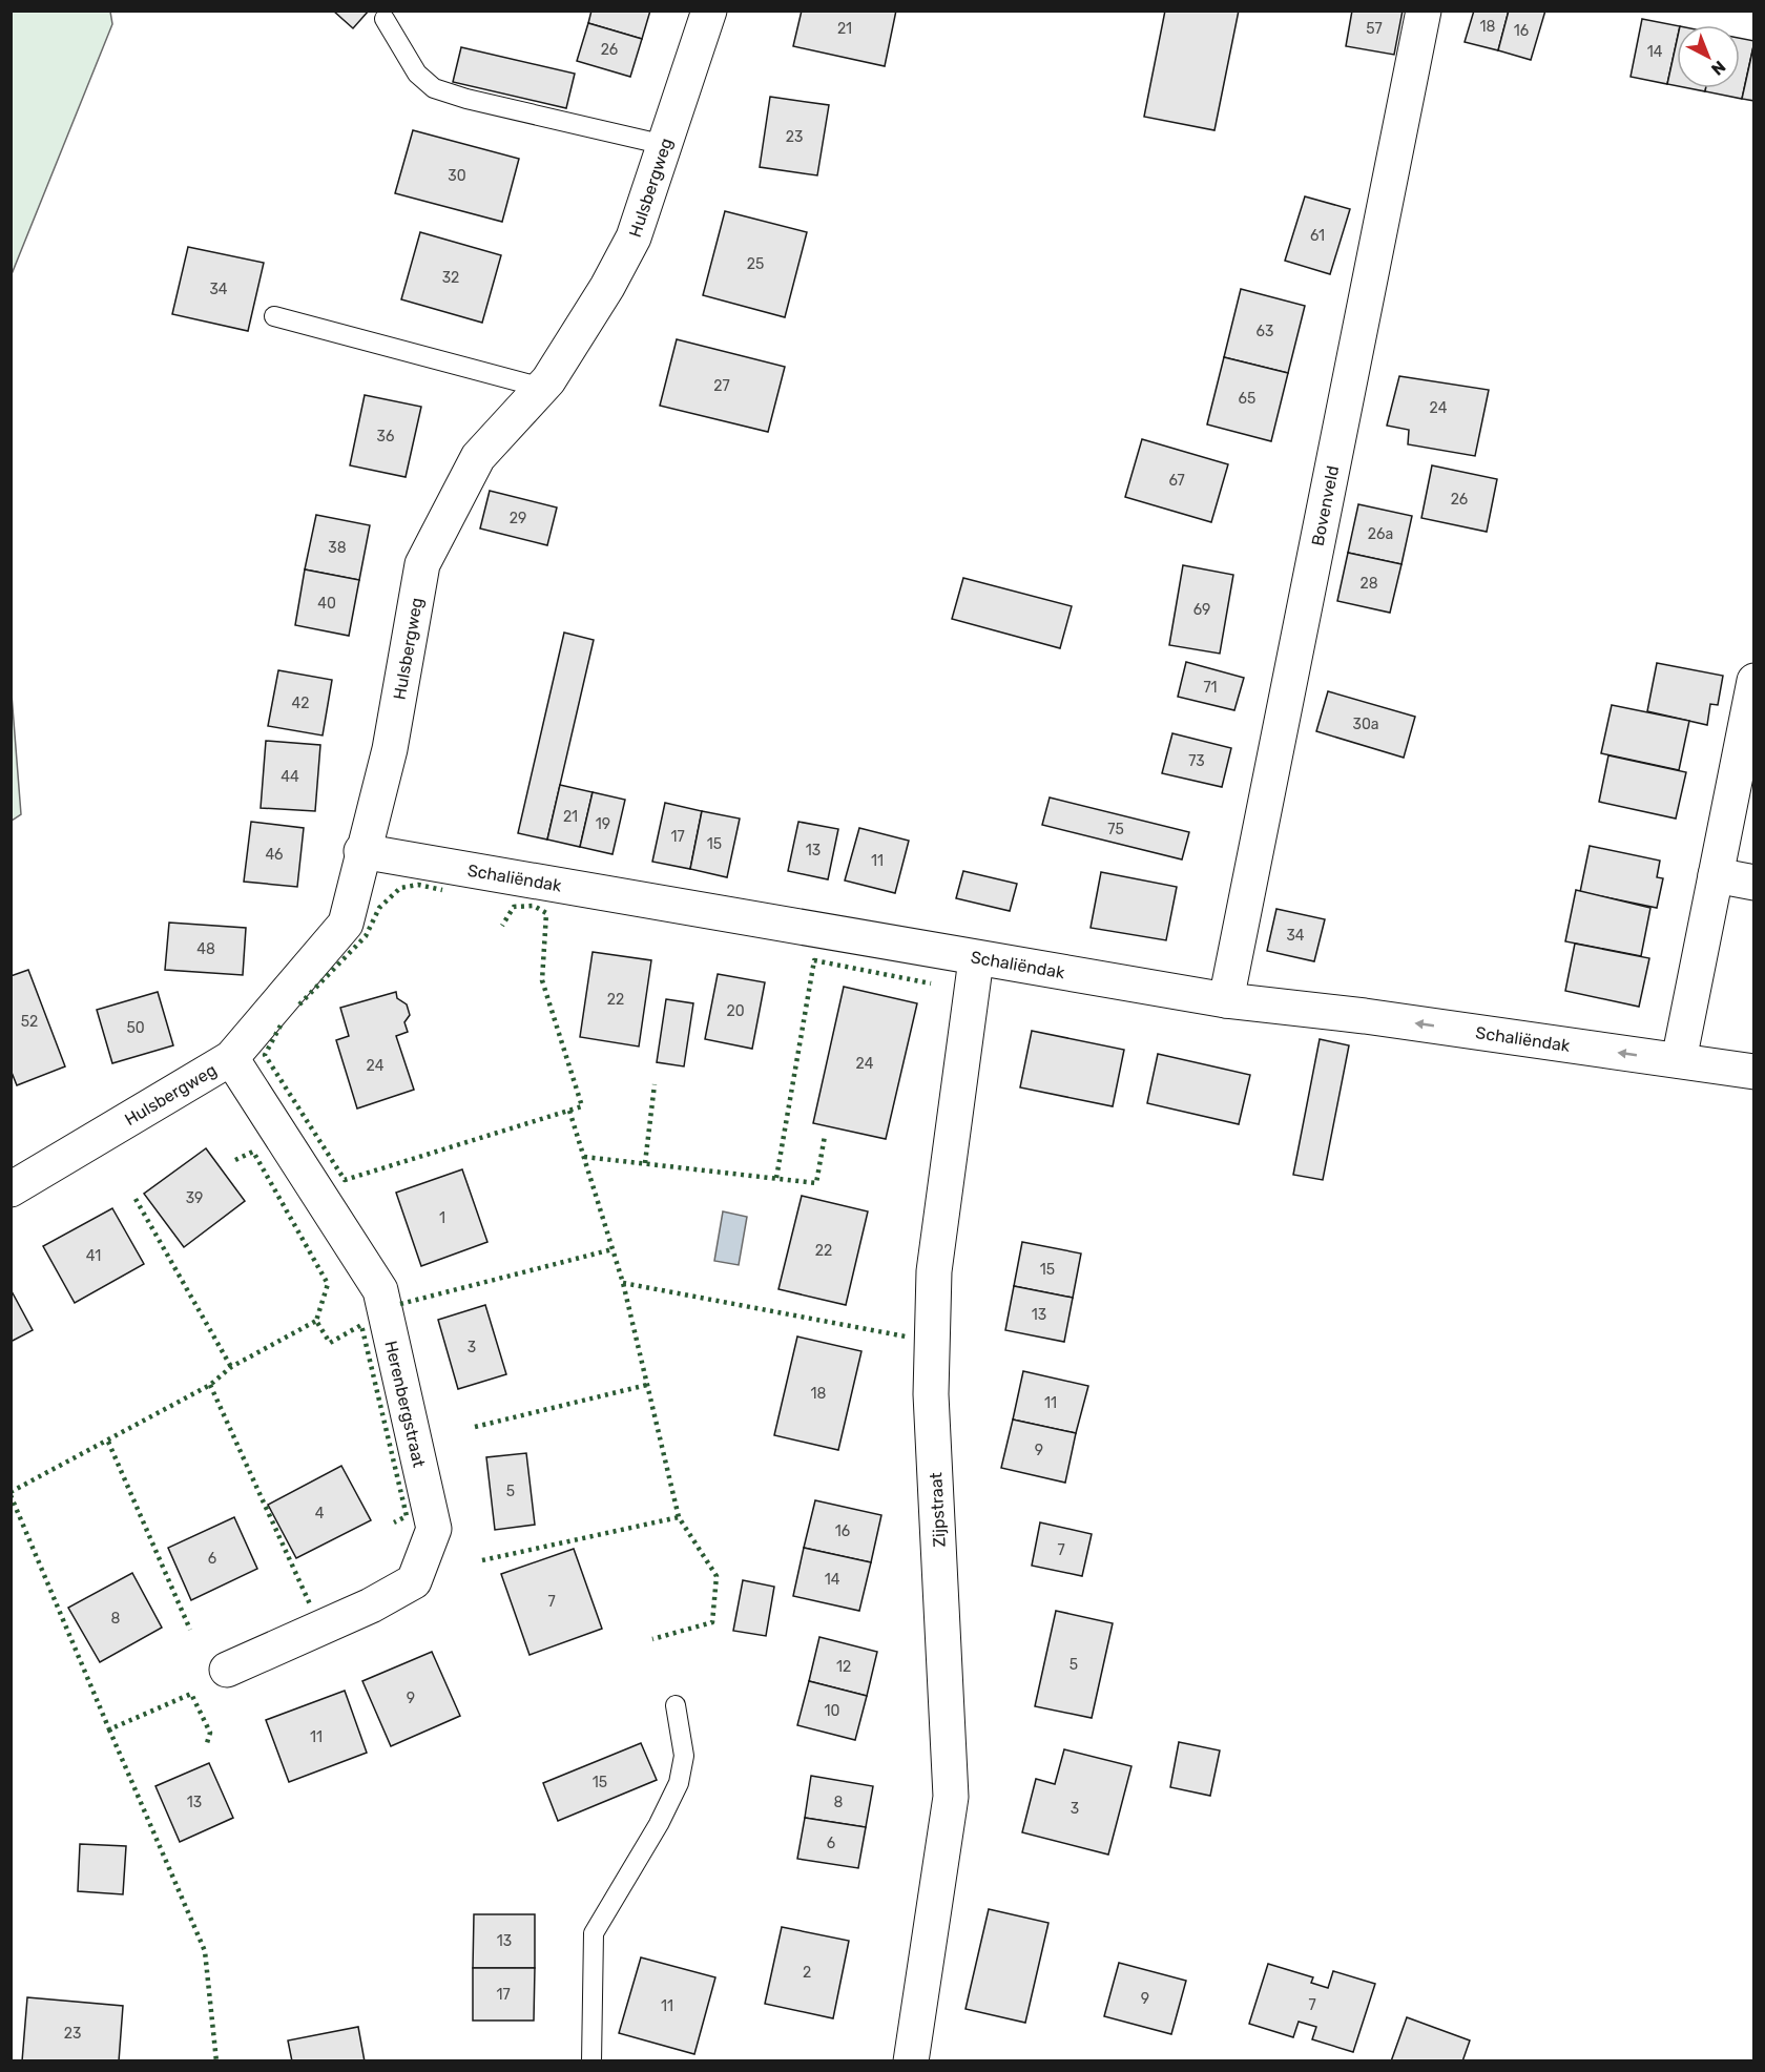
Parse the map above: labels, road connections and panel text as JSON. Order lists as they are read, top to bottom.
{
  "streets": {
    "street": [
      "Hulsbergweg",
      "Bovenveld",
      "Schaliëndak",
      "Herenbergstraat",
      "Zijpstraat"
    ]
  },
  "crossings": [
    ["Hulsbergweg", "Schaliëndak"],
    ["Hulsbergweg", "Herenbergstraat"],
    ["Bovenveld", "Schaliëndak"],
    ["Schaliëndak", "Zijpstraat"]
  ],
  "house_numbers": [
    "18",
    "21",
    "57",
    "16",
    "26",
    "14",
    "23",
    "30",
    "61",
    "25",
    "32",
    "34",
    "63",
    "27",
    "65",
    "24",
    "36",
    "67",
    "26",
    "29",
    "26a",
    "38",
    "28",
    "40",
    "69",
    "71",
    "42",
    "30a",
    "73",
    "44",
    "21",
    "19",
    "75",
    "17",
    "15",
    "13",
    "46",
    "11",
    "34",
    "48",
    "22",
    "20",
    "52",
    "50",
    "24",
    "24",
    "39",
    "1",
    "22",
    "41",
    "15",
    "13",
    "3",
    "18",
    "11",
    "9",
    "5",
    "4",
    "16",
    "7",
    "6",
    "14",
    "7",
    "8",
    "5",
    "12",
    "9",
    "10",
    "11",
    "15",
    "13",
    "8",
    "3",
    "6",
    "13",
    "2",
    "17",
    "9",
    "7",
    "11",
    "23"
  ],
  "north": "bottom right"
}
